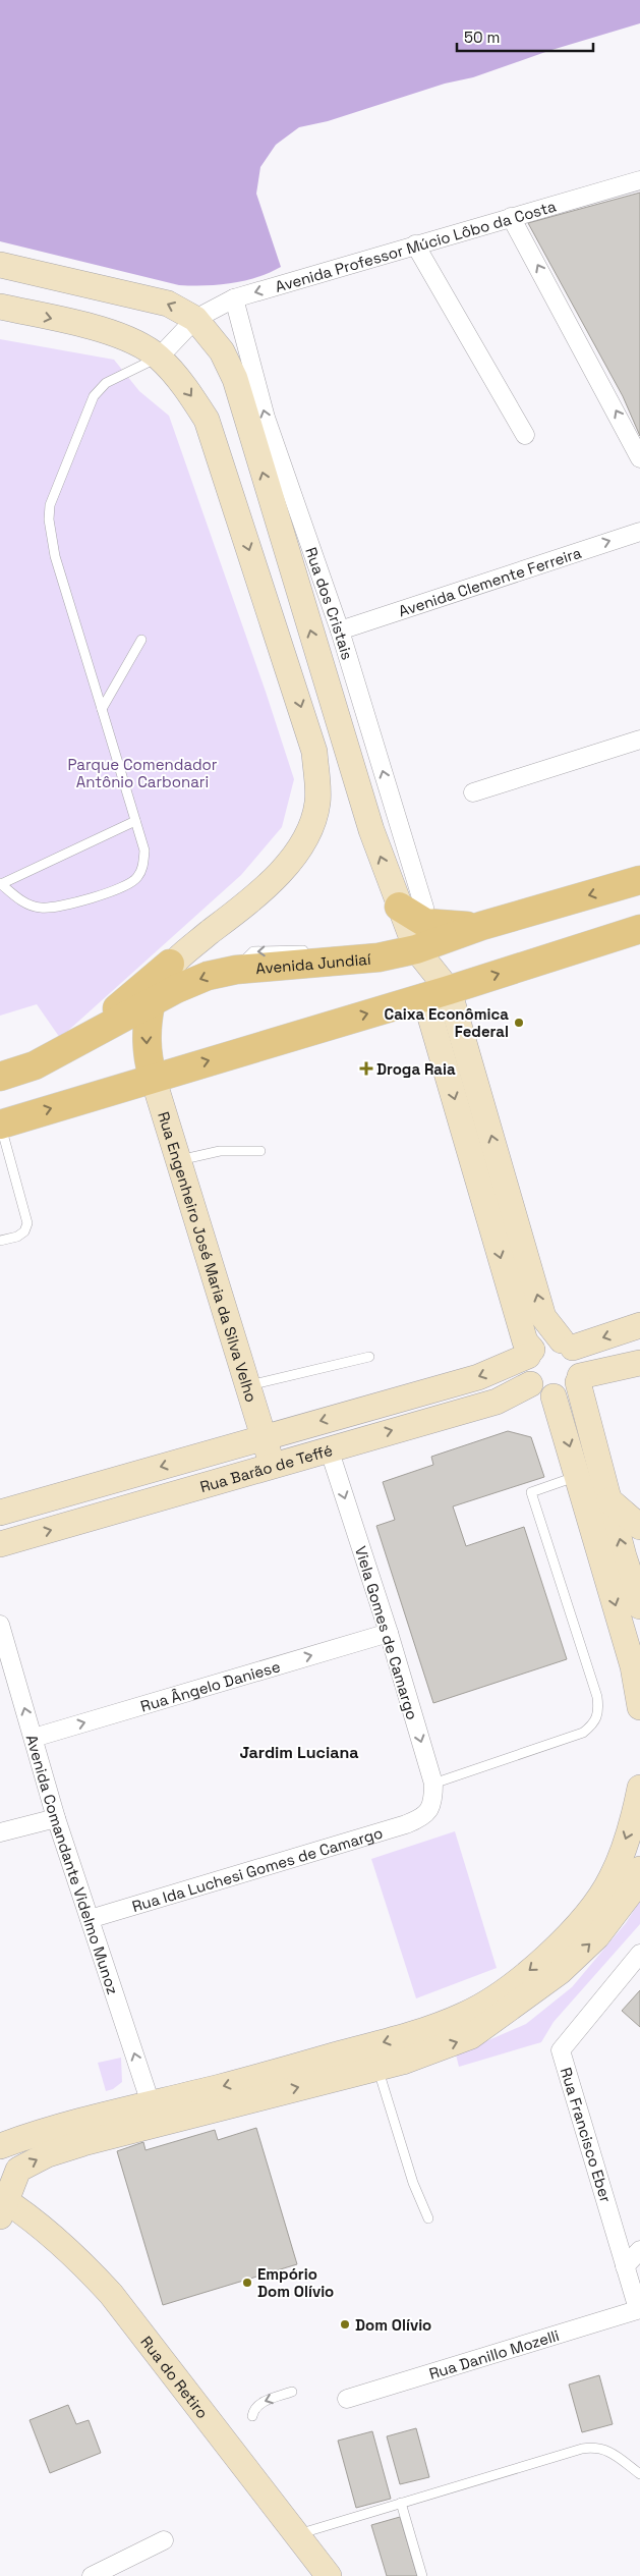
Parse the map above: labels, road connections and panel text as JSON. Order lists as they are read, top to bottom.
{
  "streets": {
    "main road": [
      "Avenida Jundiaí",
      "Rua Engenheiro José Maria da Silva Velho",
      "Rua Barão de Teffé",
      "Rua do Retiro"
    ],
    "street": [
      "Avenida Professor Múcio Lôbo da Costa",
      "Avenida Clemente Ferreira",
      "Rua dos Cristais",
      "Viela Gomes de Camargo",
      "Rua Ângelo Daniese",
      "Avenida Comandante Videlmo Munoz",
      "Rua Ida Luchesi Gomes de Camargo",
      "Rua Francisco Eber",
      "Rua Danillo Mozelli"
    ]
  },
  "crossings": [
    ["Avenida Professor Múcio Lôbo da Costa", "Rua dos Cristais"],
    ["Avenida Clemente Ferreira", "Rua dos Cristais"],
    ["Rua Engenheiro José Maria da Silva Velho", "Rua Barão de Teffé"],
    ["Rua Barão de Teffé", "Viela Gomes de Camargo"],
    ["Viela Gomes de Camargo", "Rua Ângelo Daniese"],
    ["Viela Gomes de Camargo", "Rua Ida Luchesi Gomes de Camargo"],
    ["Rua Ângelo Daniese", "Avenida Comandante Videlmo Munoz"],
    ["Avenida Comandante Videlmo Munoz", "Rua Ida Luchesi Gomes de Camargo"],
    ["Rua Francisco Eber", "Rua Danillo Mozelli"]
  ],
  "one_way": [
    "Avenida Professor Múcio Lôbo da Costa",
    "Avenida Clemente Ferreira",
    "Rua dos Cristais",
    "Viela Gomes de Camargo",
    "Rua Ângelo Daniese",
    "Avenida Comandante Videlmo Munoz"
  ],
  "districts": ["Jardim Luciana"],
  "parks": ["Parque Comendador Antônio Carbonari"],
  "places": {
    "other": ["Caixa Econômica Federal", "Empório Dom Olívio", "Dom Olívio"],
    "health": ["Droga Raia"]
  },
  "scale_bar": "50 m"
}
